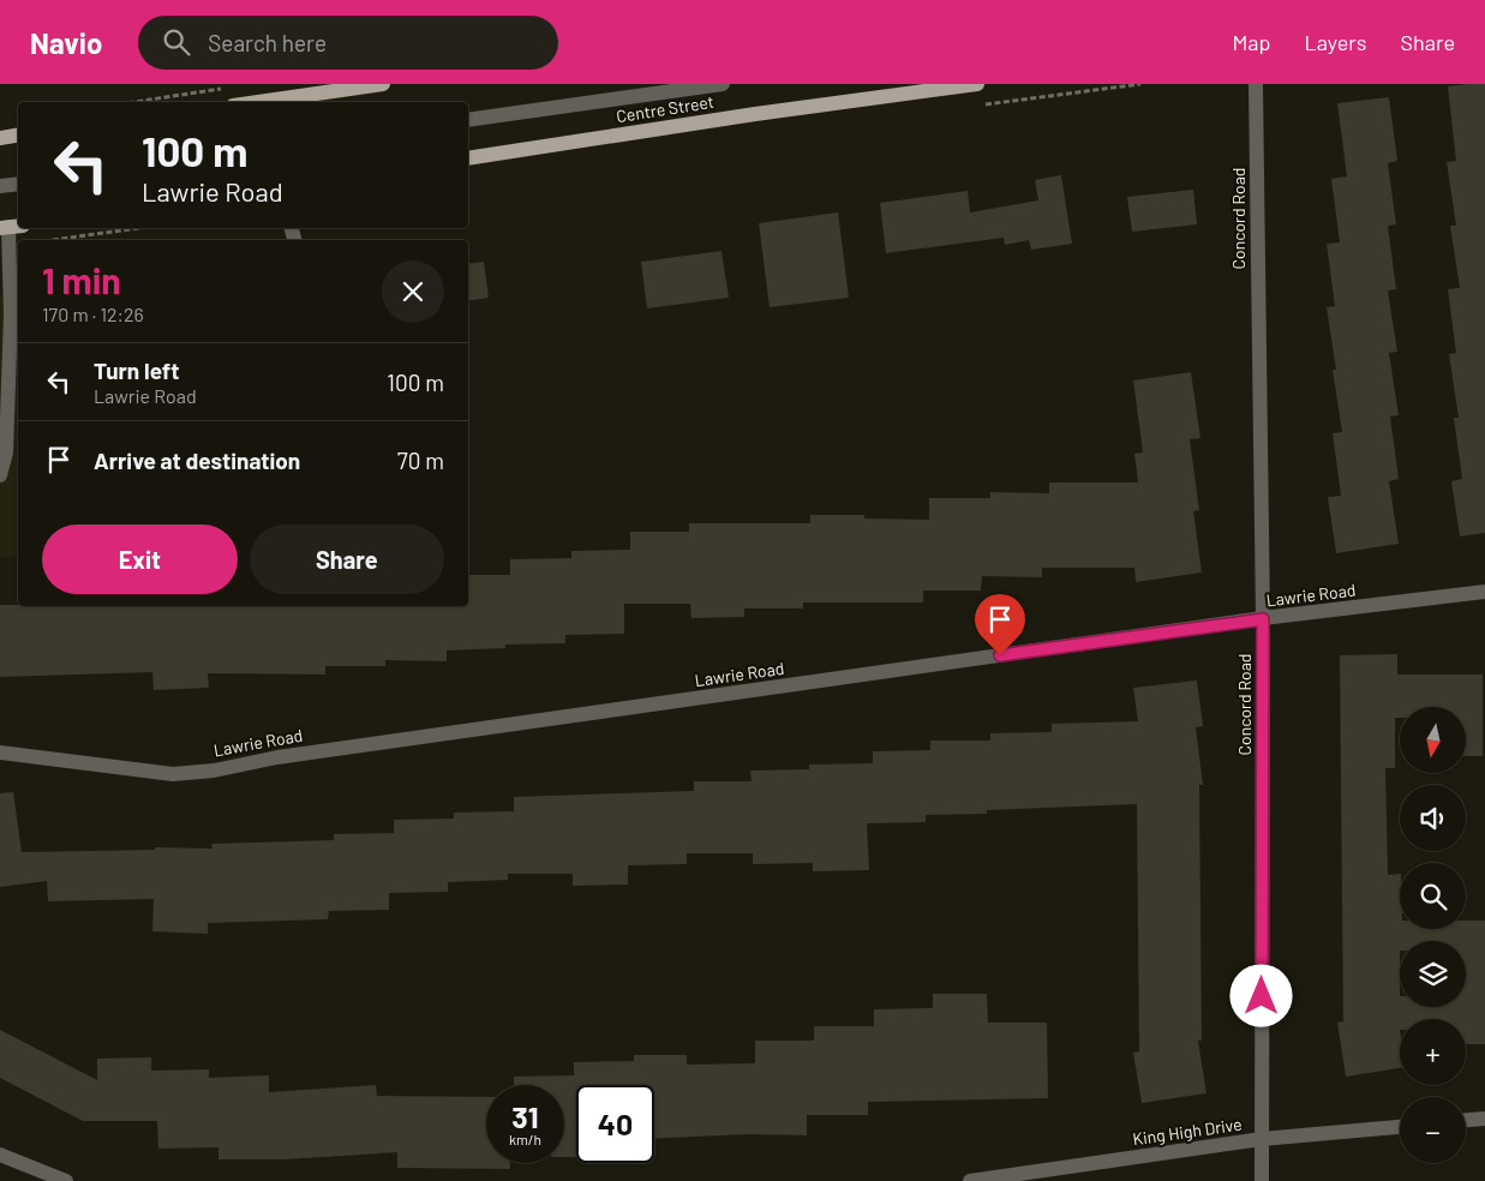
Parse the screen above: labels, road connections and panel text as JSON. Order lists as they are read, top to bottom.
{
  "streets": {
    "main road": ["Centre Street"],
    "street": ["Concord Road", "Lawrie Road", "King High Drive"]
  },
  "crossings": [
    ["Concord Road", "Lawrie Road"],
    ["Concord Road", "King High Drive"]
  ],
  "north": "bottom",
  "page": {
    "header": "Navio",
    "search": "Search here",
    "nav": ["Map", "Layers", "Share"],
    "turn": ["100 m", "Lawrie Road"],
    "heading": ["1 min", "170 m · 12:26"],
    "list": [
      {
        "name": "Turn left",
        "note": "Lawrie Road",
        "value": "100 m"
      },
      {
        "name": "Arrive at destination",
        "value": "70 m"
      }
    ],
    "buttons": ["Exit", "Share"],
    "map_buttons": ["+", "−"],
    "speed": "31 km/h",
    "limit": "40"
  }
}
